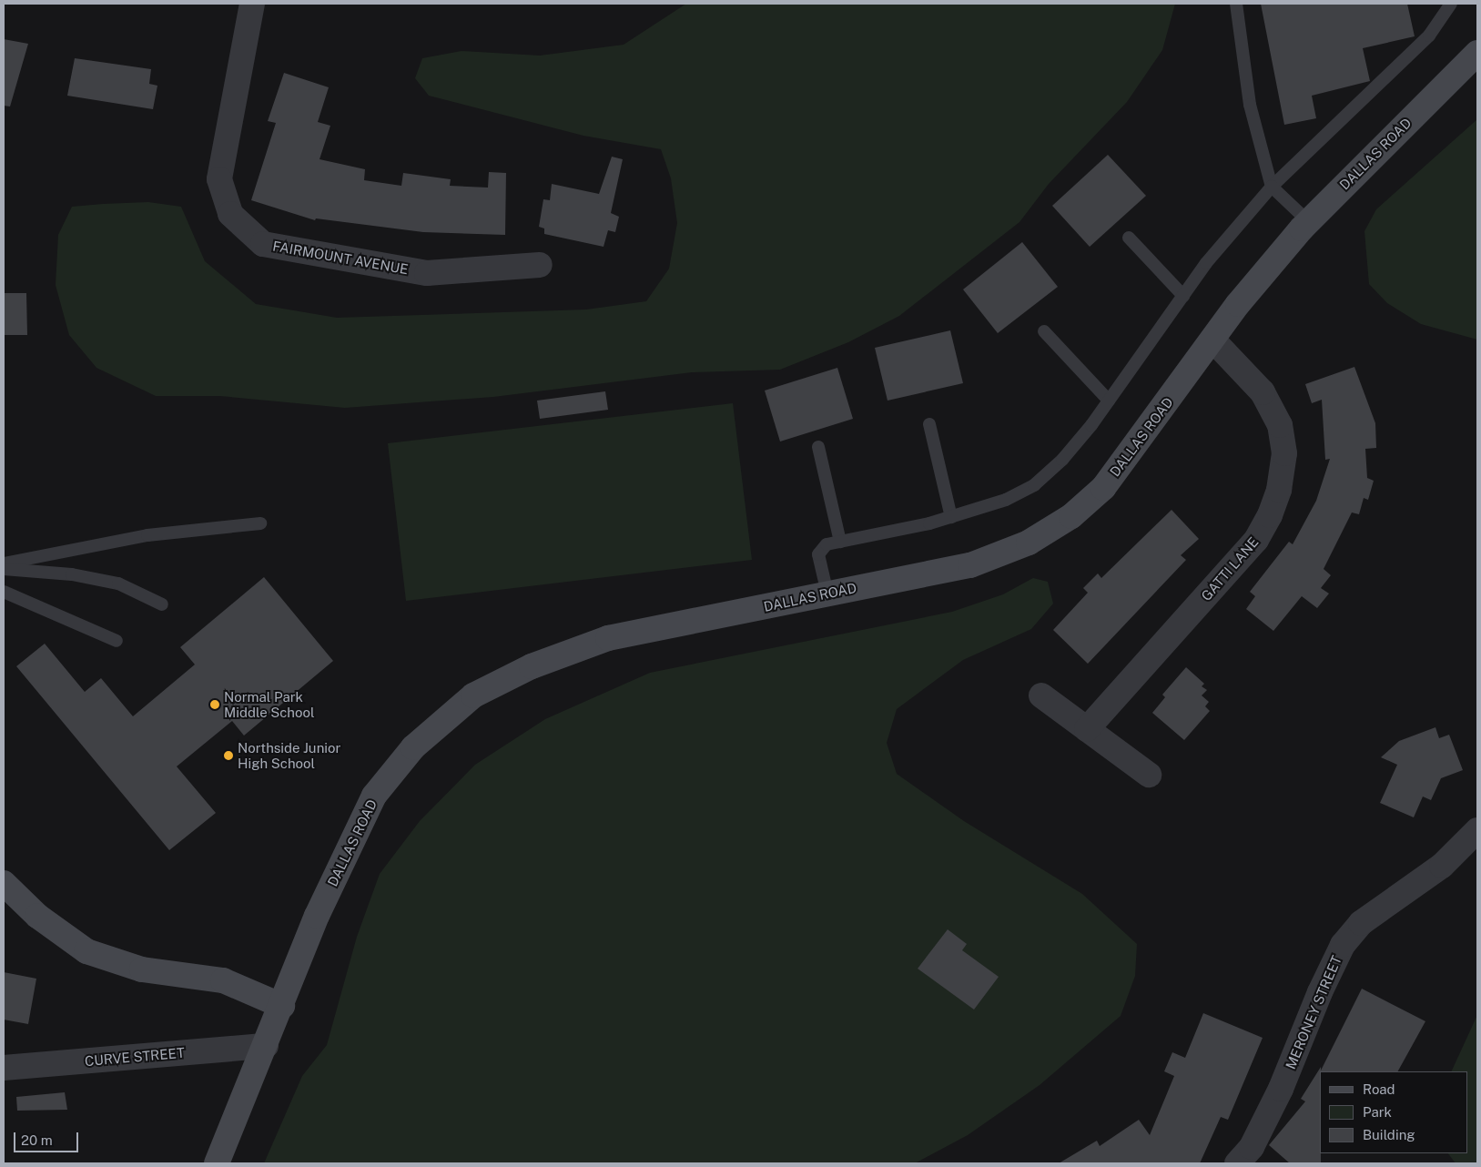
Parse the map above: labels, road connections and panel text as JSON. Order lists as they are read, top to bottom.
{
  "streets": {
    "street": [
      "DALLAS ROAD",
      "FAIRMOUNT AVENUE",
      "GATTI LANE",
      "MERONEY STREET",
      "CURVE STREET"
    ]
  },
  "crossings": [
    ["DALLAS ROAD", "GATTI LANE"],
    ["DALLAS ROAD", "CURVE STREET"]
  ],
  "places": ["Normal Park Middle School", "Northside Junior High School"],
  "legend": ["Road", "Park", "Building"],
  "scale_bar": "20 m"
}
